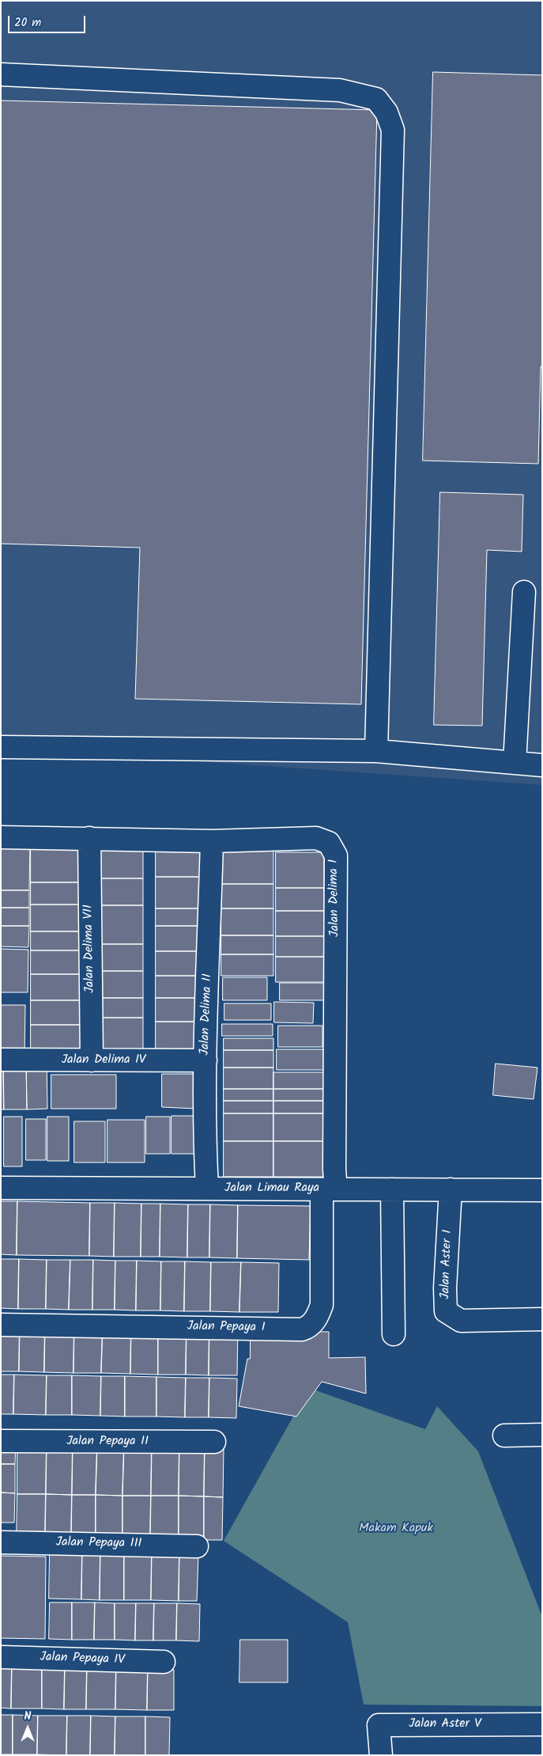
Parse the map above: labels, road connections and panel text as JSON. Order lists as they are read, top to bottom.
{
  "streets": {
    "street": [
      "Jalan Delima I",
      "Jalan Delima VII",
      "Jalan Delima II",
      "Jalan Delima IV",
      "Jalan Limau Raya",
      "Jalan Aster I",
      "Jalan Pepaya I",
      "Jalan Pepaya II",
      "Jalan Pepaya III",
      "Jalan Pepaya IV",
      "Jalan Aster V"
    ]
  },
  "crossings": [
    ["Jalan Delima I", "Jalan Delima VII"],
    ["Jalan Delima I", "Jalan Delima II"],
    ["Jalan Delima I", "Jalan Limau Raya"],
    ["Jalan Delima I", "Jalan Pepaya I"],
    ["Jalan Delima VII", "Jalan Delima IV"],
    ["Jalan Delima II", "Jalan Delima IV"],
    ["Jalan Delima II", "Jalan Limau Raya"],
    ["Jalan Limau Raya", "Jalan Aster I"],
    ["Jalan Limau Raya", "Jalan Pepaya I"]
  ],
  "parks": ["Makam Kapuk"],
  "scale_bar": "20 m",
  "north": "top"
}
